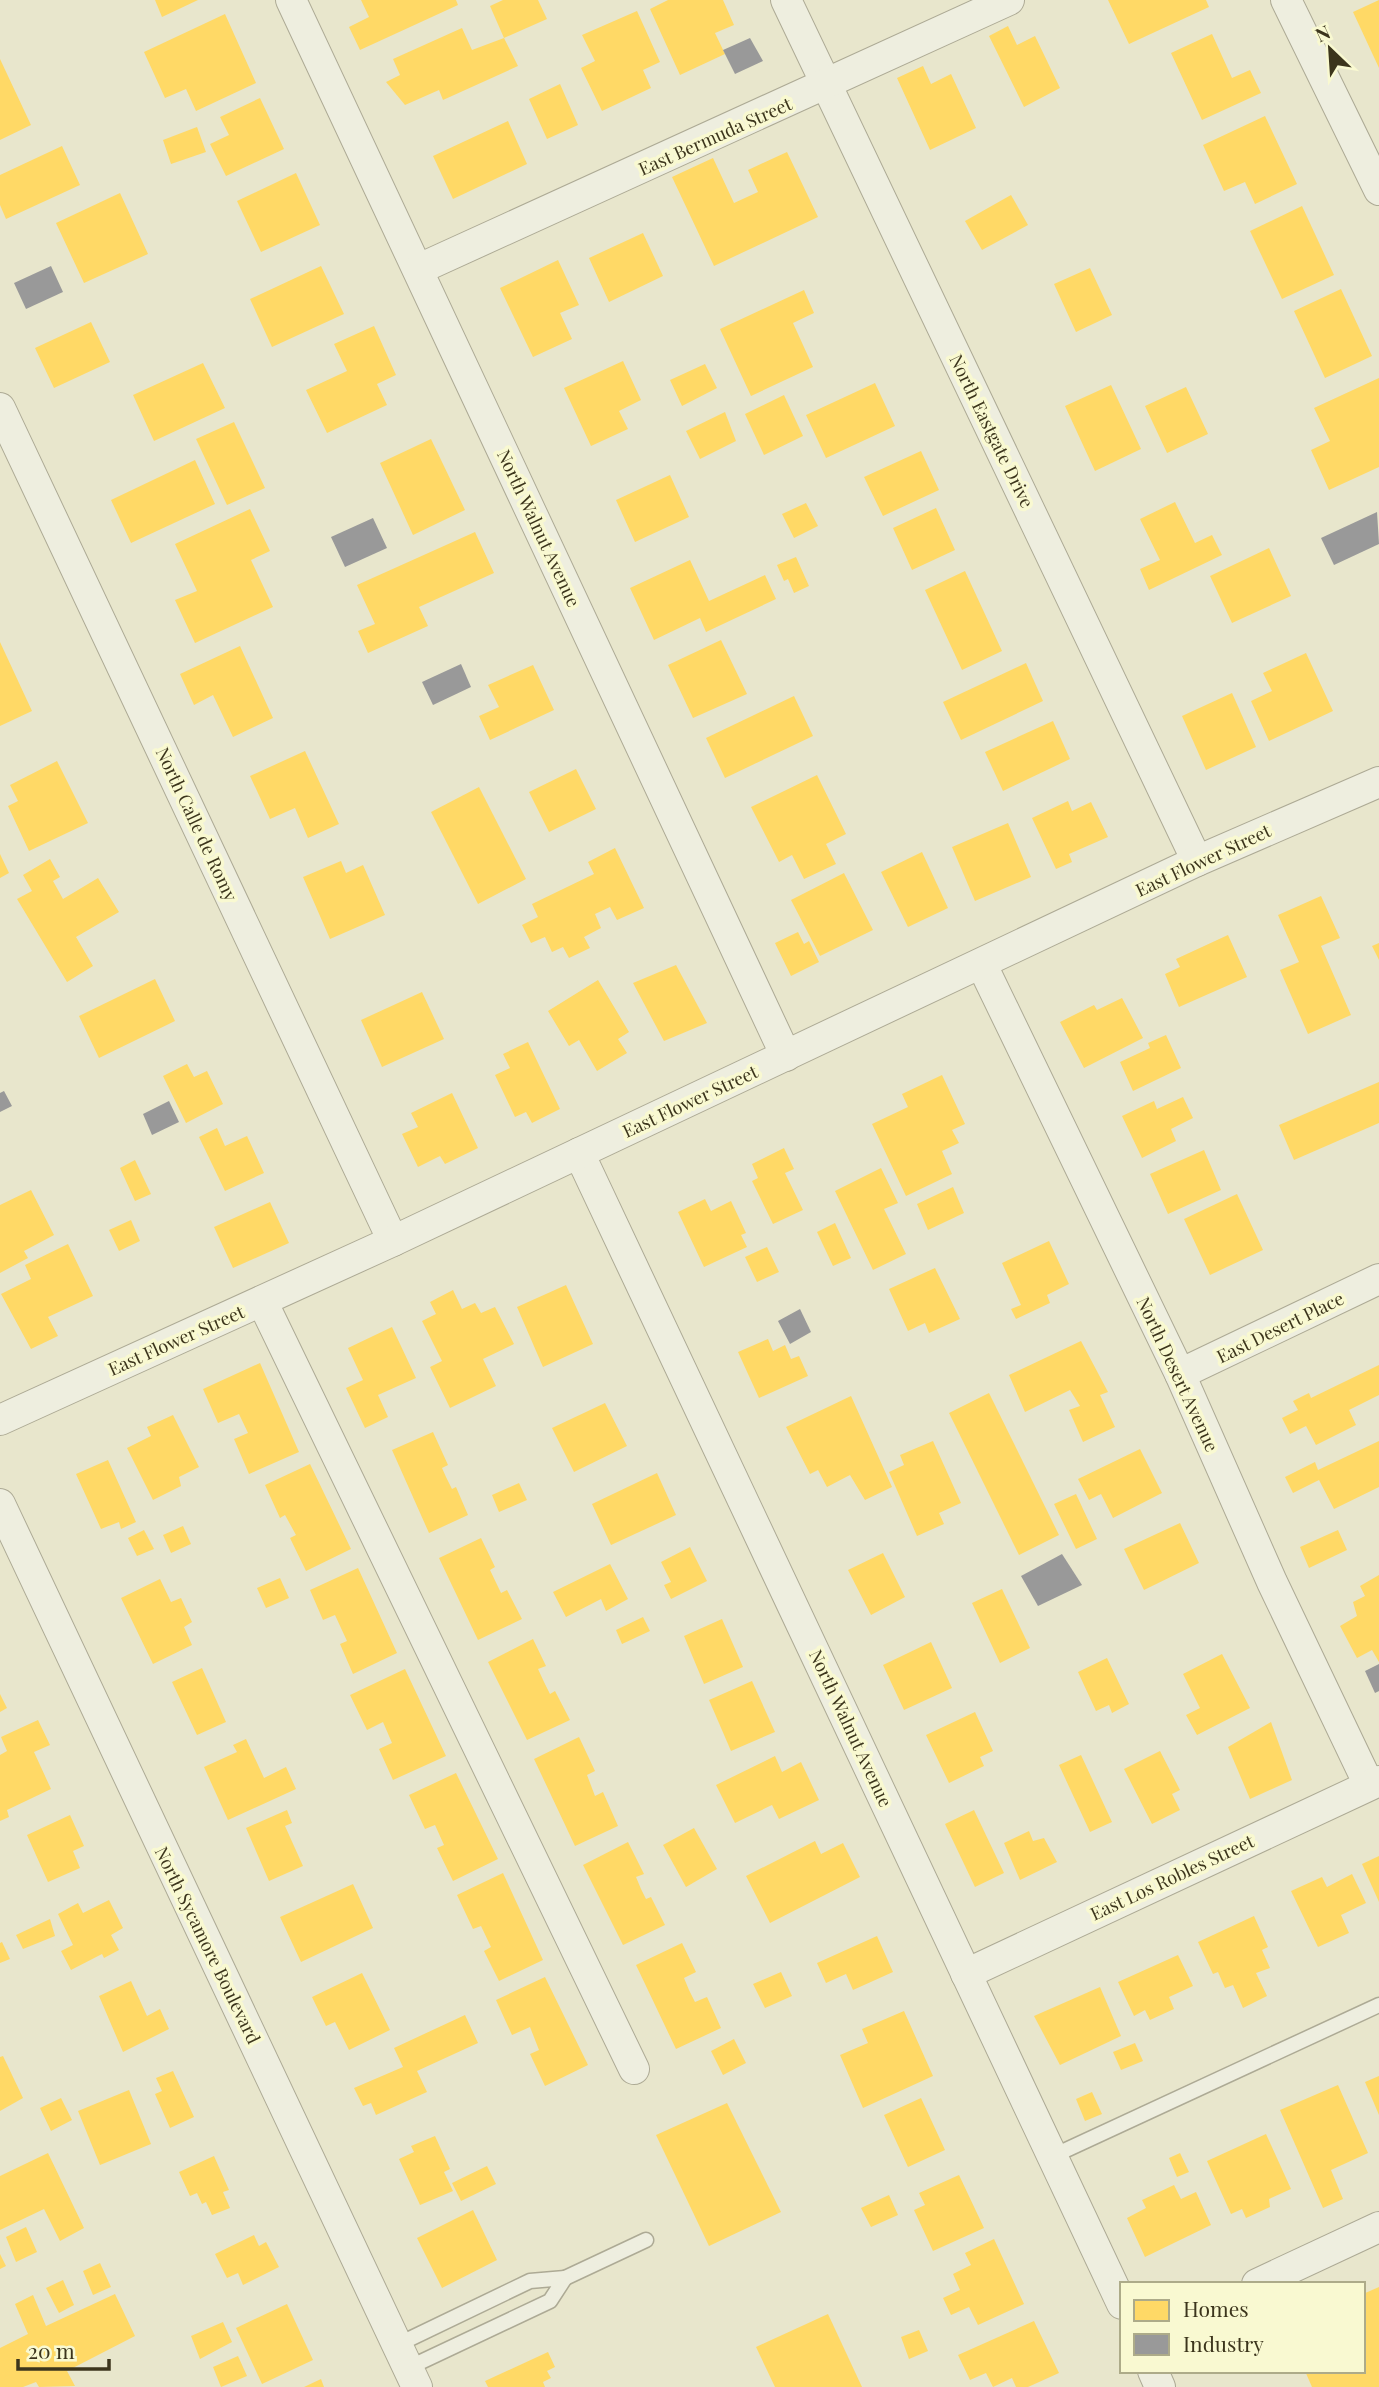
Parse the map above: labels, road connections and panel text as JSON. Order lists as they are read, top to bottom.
{
  "streets": {
    "street": [
      "East Bermuda Street",
      "North Eastgate Drive",
      "North Walnut Avenue",
      "North Calle de Romy",
      "East Flower Street",
      "East Desert Place",
      "North Desert Avenue",
      "East Los Robles Street",
      "North Sycamore Boulevard"
    ]
  },
  "crossings": [
    ["East Bermuda Street", "North Eastgate Drive"],
    ["East Bermuda Street", "North Walnut Avenue"],
    ["North Eastgate Drive", "East Flower Street"],
    ["North Walnut Avenue", "East Flower Street"],
    ["North Walnut Avenue", "East Los Robles Street"],
    ["North Calle de Romy", "East Flower Street"],
    ["East Flower Street", "North Desert Avenue"],
    ["East Desert Place", "North Desert Avenue"],
    ["North Desert Avenue", "East Los Robles Street"]
  ],
  "legend": ["Homes", "Industry"],
  "scale_bar": "20 m",
  "north": "top left"
}
